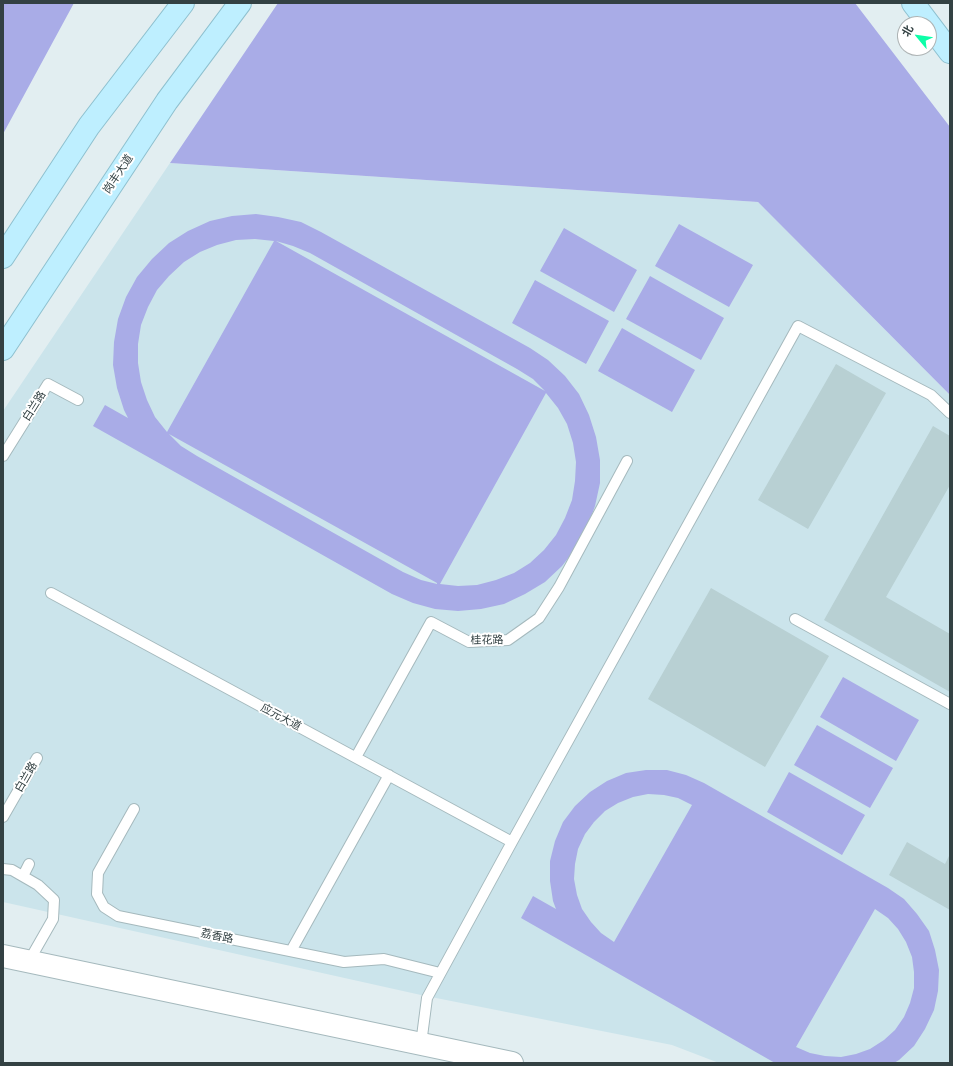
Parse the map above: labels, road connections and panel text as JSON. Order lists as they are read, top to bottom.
{
  "streets": {
    "main road": ["岗丰大道"],
    "lane": [
      "白兰路",
      "桂花路",
      "应元大道",
      "荔香路"
    ]
  },
  "crossings": [
    ["桂花路", "应元大道"]
  ],
  "north": "top left"
}
